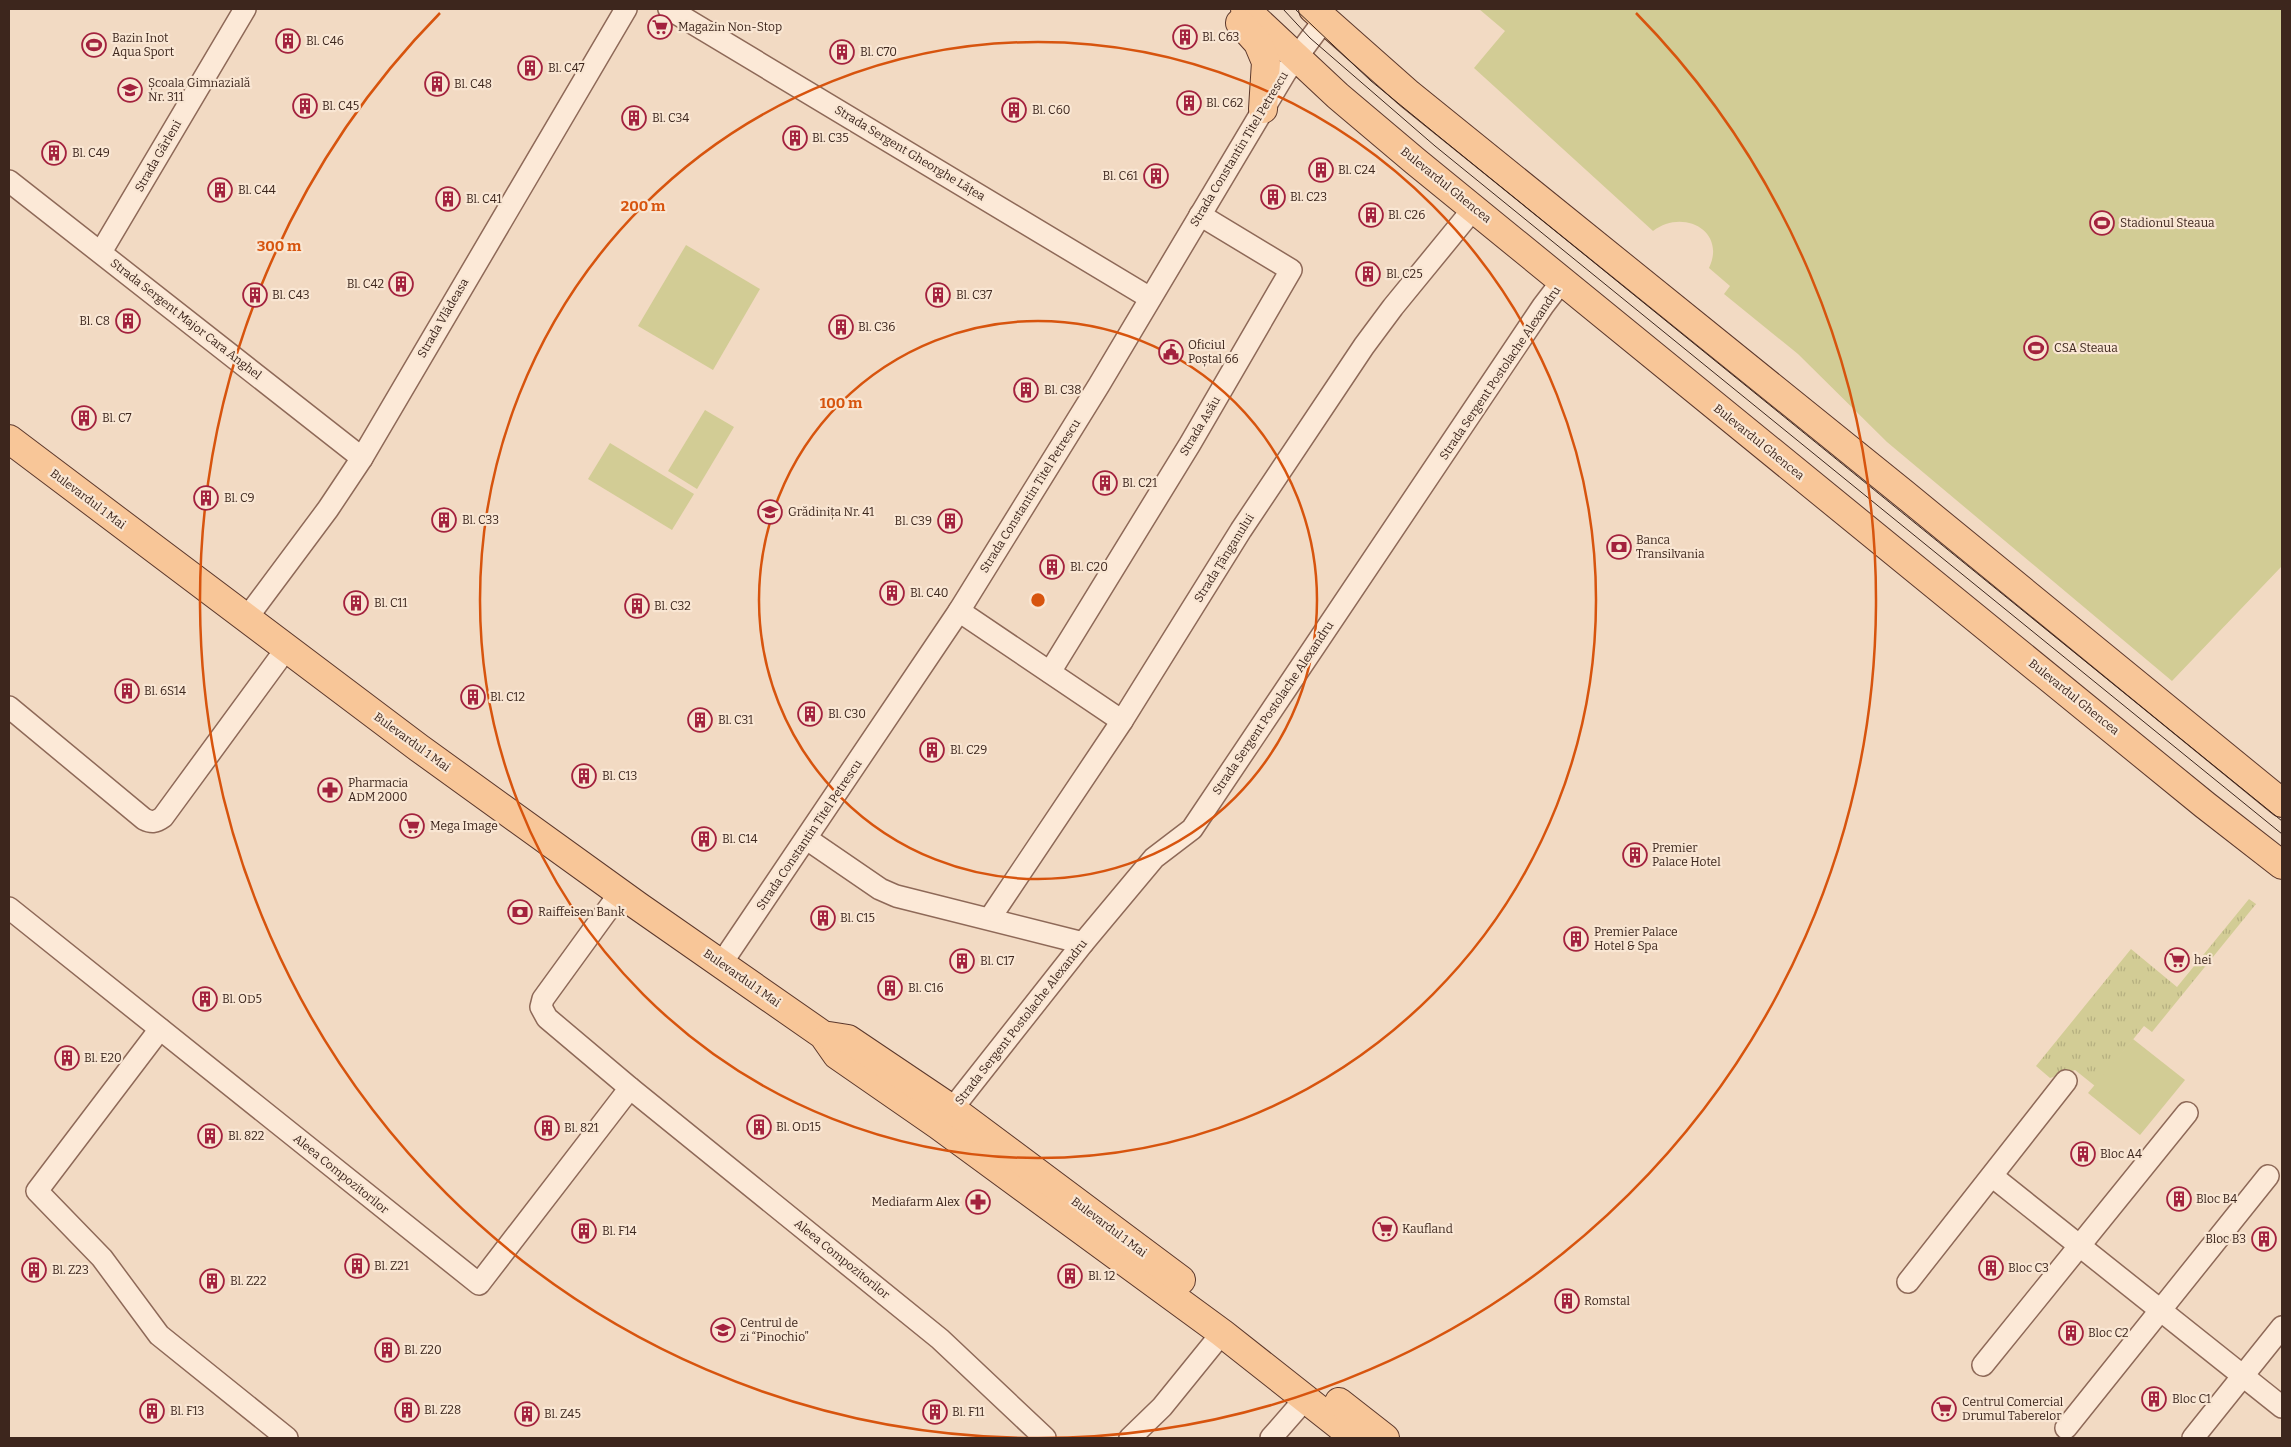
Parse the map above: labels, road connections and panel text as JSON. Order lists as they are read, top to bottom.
{
  "streets": {
    "main road": ["Bulevardul Ghencea", "Bulevardul 1 Mai"],
    "street": [
      "Strada Constantin Titel Petrescu",
      "Strada Sergent Gheorghe Lățea",
      "Strada Gârleni",
      "Strada Vlădeasa",
      "Strada Sergent Major Cara Anghel",
      "Strada Sergent Postolache Alexandru",
      "Strada Asău",
      "Strada Țânganului",
      "Aleea Compozitorilor"
    ]
  },
  "crossings": [
    ["Strada Constantin Titel Petrescu", "Strada Sergent Gheorghe Lățea"],
    ["Strada Constantin Titel Petrescu", "Bulevardul Ghencea"],
    ["Strada Constantin Titel Petrescu", "Strada Asău"],
    ["Strada Constantin Titel Petrescu", "Bulevardul 1 Mai"],
    ["Strada Gârleni", "Strada Sergent Major Cara Anghel"],
    ["Bulevardul Ghencea", "Strada Sergent Postolache Alexandru"],
    ["Bulevardul Ghencea", "Strada Țânganului"],
    ["Strada Vlădeasa", "Strada Sergent Major Cara Anghel"],
    ["Strada Vlădeasa", "Bulevardul 1 Mai"],
    ["Strada Sergent Postolache Alexandru", "Bulevardul 1 Mai"],
    ["Bulevardul 1 Mai", "Aleea Compozitorilor"]
  ],
  "places": {
    "supermarket": [
      "Magazin Non-Stop",
      "Mega Image",
      "hei",
      "Kaufland",
      "Centrul Comercial Drumul Taberelor"
    ],
    "building": [
      "Bl. C63",
      "Bl. C46",
      "Bl. C70",
      "Bl. C47",
      "Bl. C48",
      "Bl. C62",
      "Bl. C45",
      "Bl. C60",
      "Bl. C34",
      "Bl. C35",
      "Bl. C49",
      "Bl. C24",
      "Bl. C61",
      "Bl. C44",
      "Bl. C23",
      "Bl. C41",
      "Bl. C26",
      "Bl. C25",
      "Bl. C42",
      "Bl. C43",
      "Bl. C37",
      "Bl. C8",
      "Bl. C36",
      "Bl. C38",
      "Bl. C7",
      "Bl. C21",
      "Bl. C9",
      "Bl. C33",
      "Bl. C39",
      "Bl. C20",
      "Bl. C40",
      "Bl. C11",
      "Bl. C32",
      "Bl. 6S14",
      "Bl. C12",
      "Bl. C30",
      "Bl. C31",
      "Bl. C29",
      "Bl. C13",
      "Bl. C14",
      "Premier Palace Hotel",
      "Bl. C15",
      "Premier Palace Hotel & Spa",
      "Bl. C17",
      "Bl. C16",
      "Bl. OD5",
      "Bl. E20",
      "Bl. OD15",
      "Bl. 821",
      "Bl. 822",
      "Bloc A4",
      "Bloc B4",
      "Bl. F14",
      "Bloc B3",
      "Bl. Z21",
      "Bloc C3",
      "Bl. Z23",
      "Bl. 12",
      "Bl. Z22",
      "Romstal",
      "Bloc C2",
      "Bl. Z20",
      "Bloc C1",
      "Bl. Z28",
      "Bl. F13",
      "Bl. F11",
      "Bl. Z45"
    ],
    "sports": ["Bazin Inot Aqua Sport", "Stadionul Steaua", "CSA Steaua"],
    "school or university": ["Școala Gimnazială Nr. 311", "Grădinița Nr. 41", "Centrul de zi “Pinochio”"],
    "public building": ["Oficiul Poștal 66"],
    "bank": ["Banca Transilvania", "Raiffeisen Bank"],
    "pharmacy": ["Pharmacia ADM 2000", "Mediafarm Alex"]
  },
  "rings": ["200 m", "300 m", "100 m"]
}
